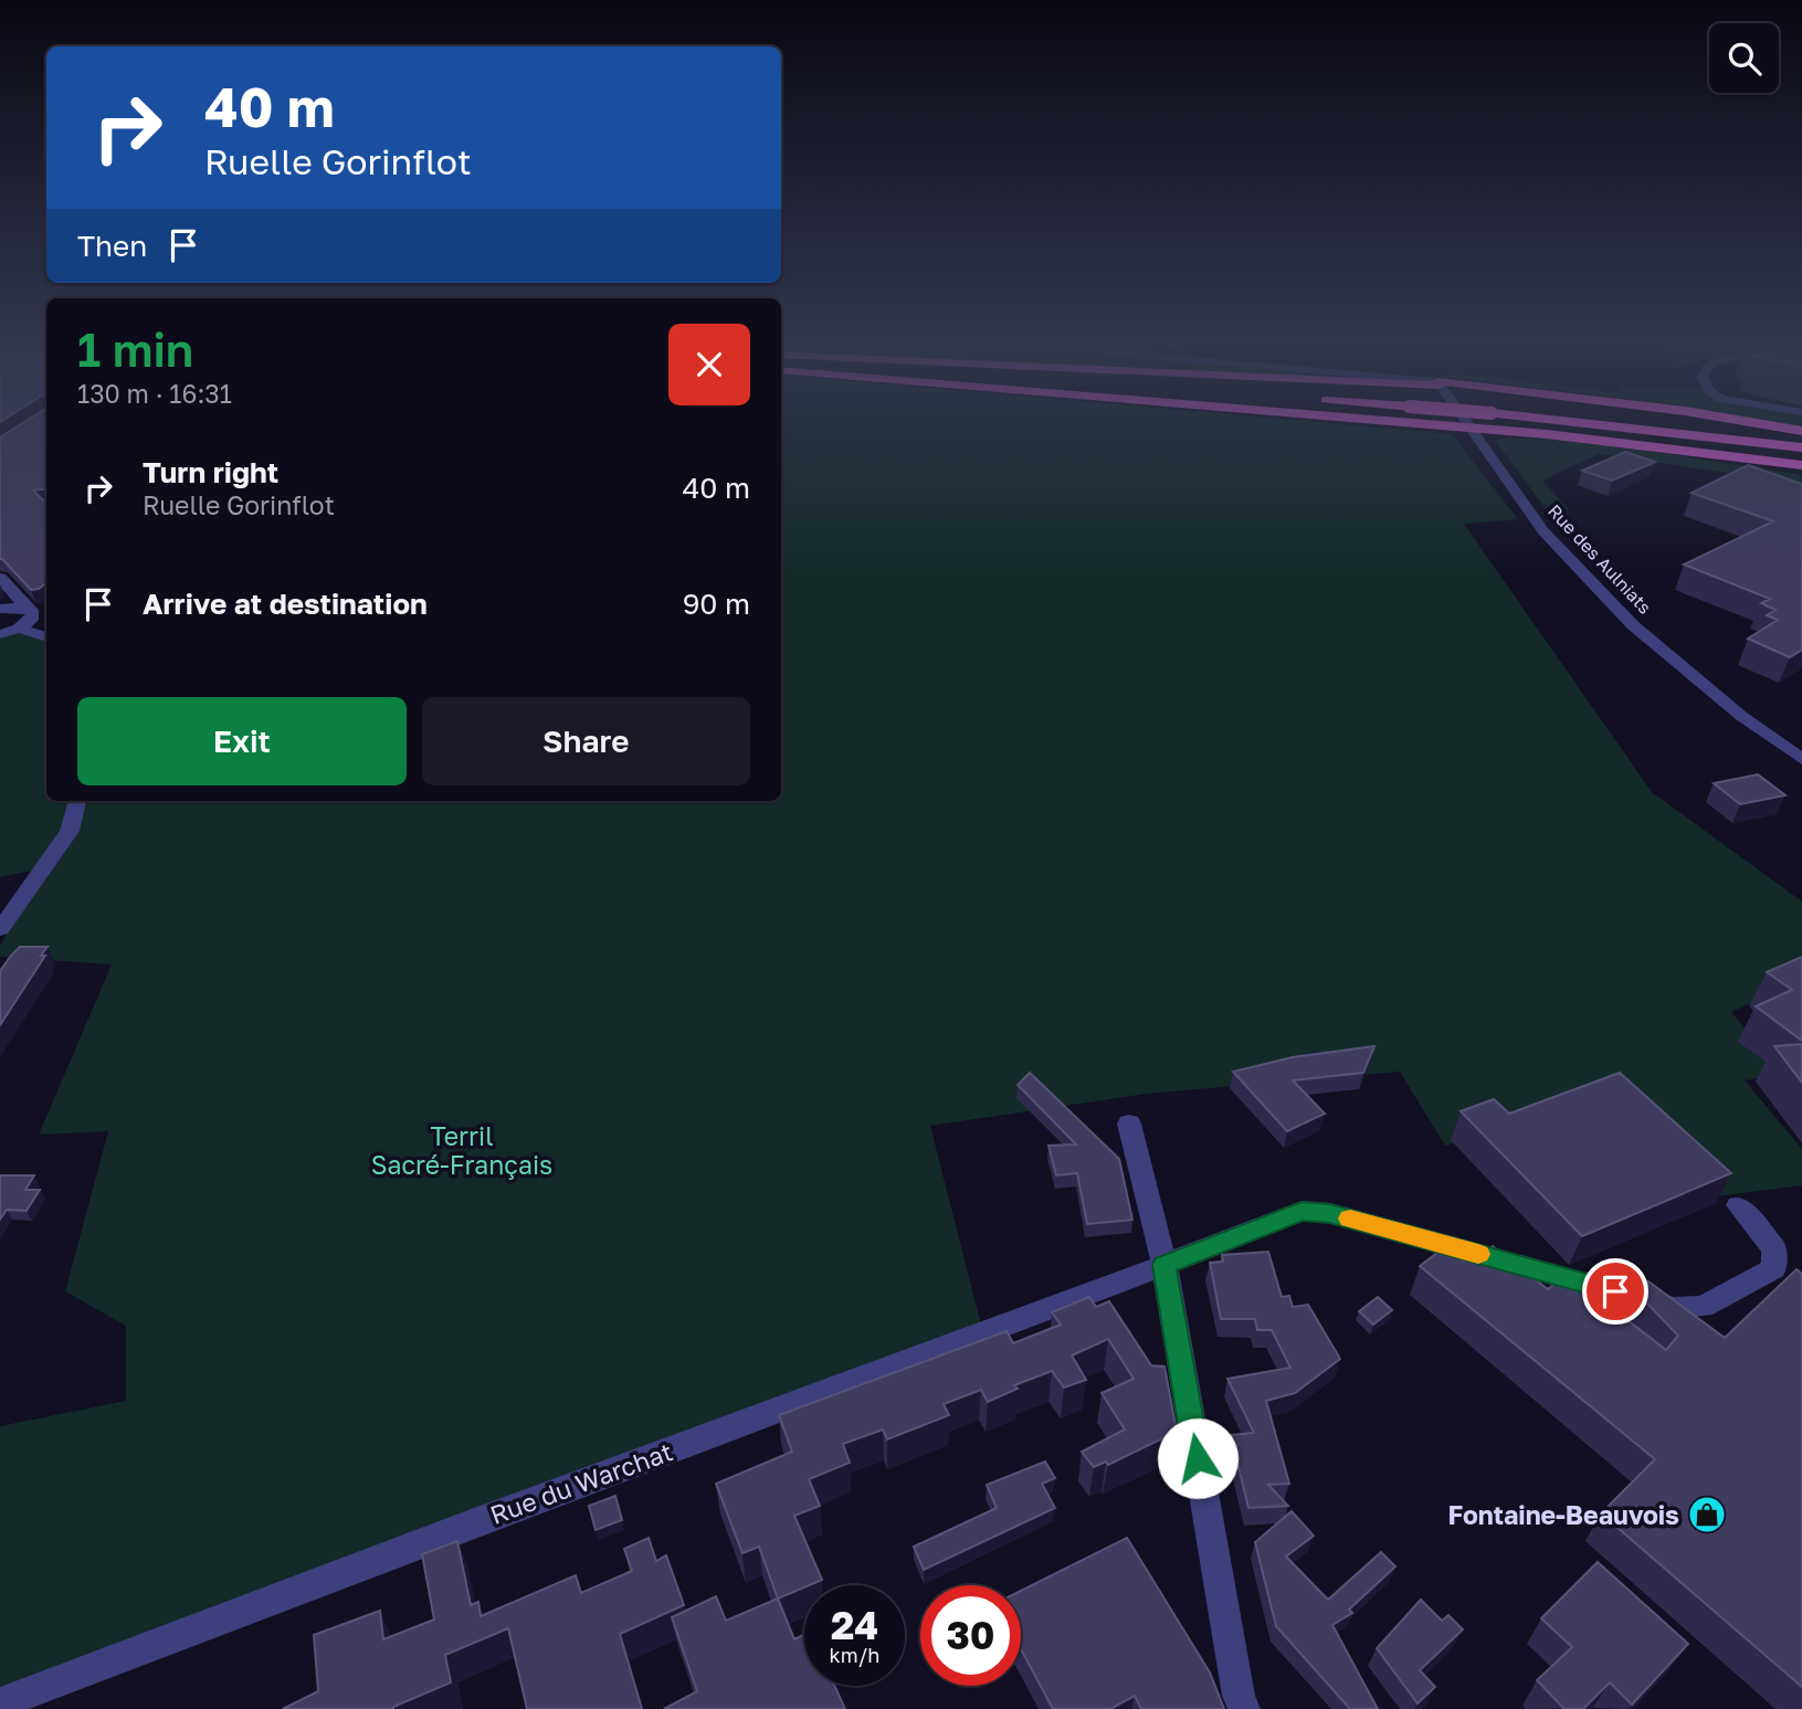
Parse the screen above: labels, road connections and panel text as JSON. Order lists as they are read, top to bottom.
{
  "streets": {
    "street": ["Rue des Aulniats", "Rue du Warchat"]
  },
  "parks": ["Terril Sacré-Français"],
  "places": {
    "shop": ["Fontaine-Beauvois"]
  },
  "page": {
    "turn": ["40 m", "Ruelle Gorinflot"],
    "then": "Then",
    "heading": ["1 min", "130 m · 16:31"],
    "list": [
      {
        "name": "Turn right",
        "note": "Ruelle Gorinflot",
        "value": "40 m"
      },
      {
        "name": "Arrive at destination",
        "value": "90 m"
      }
    ],
    "buttons": ["Exit", "Share"],
    "speed": "24 km/h",
    "limit": "30"
  }
}
